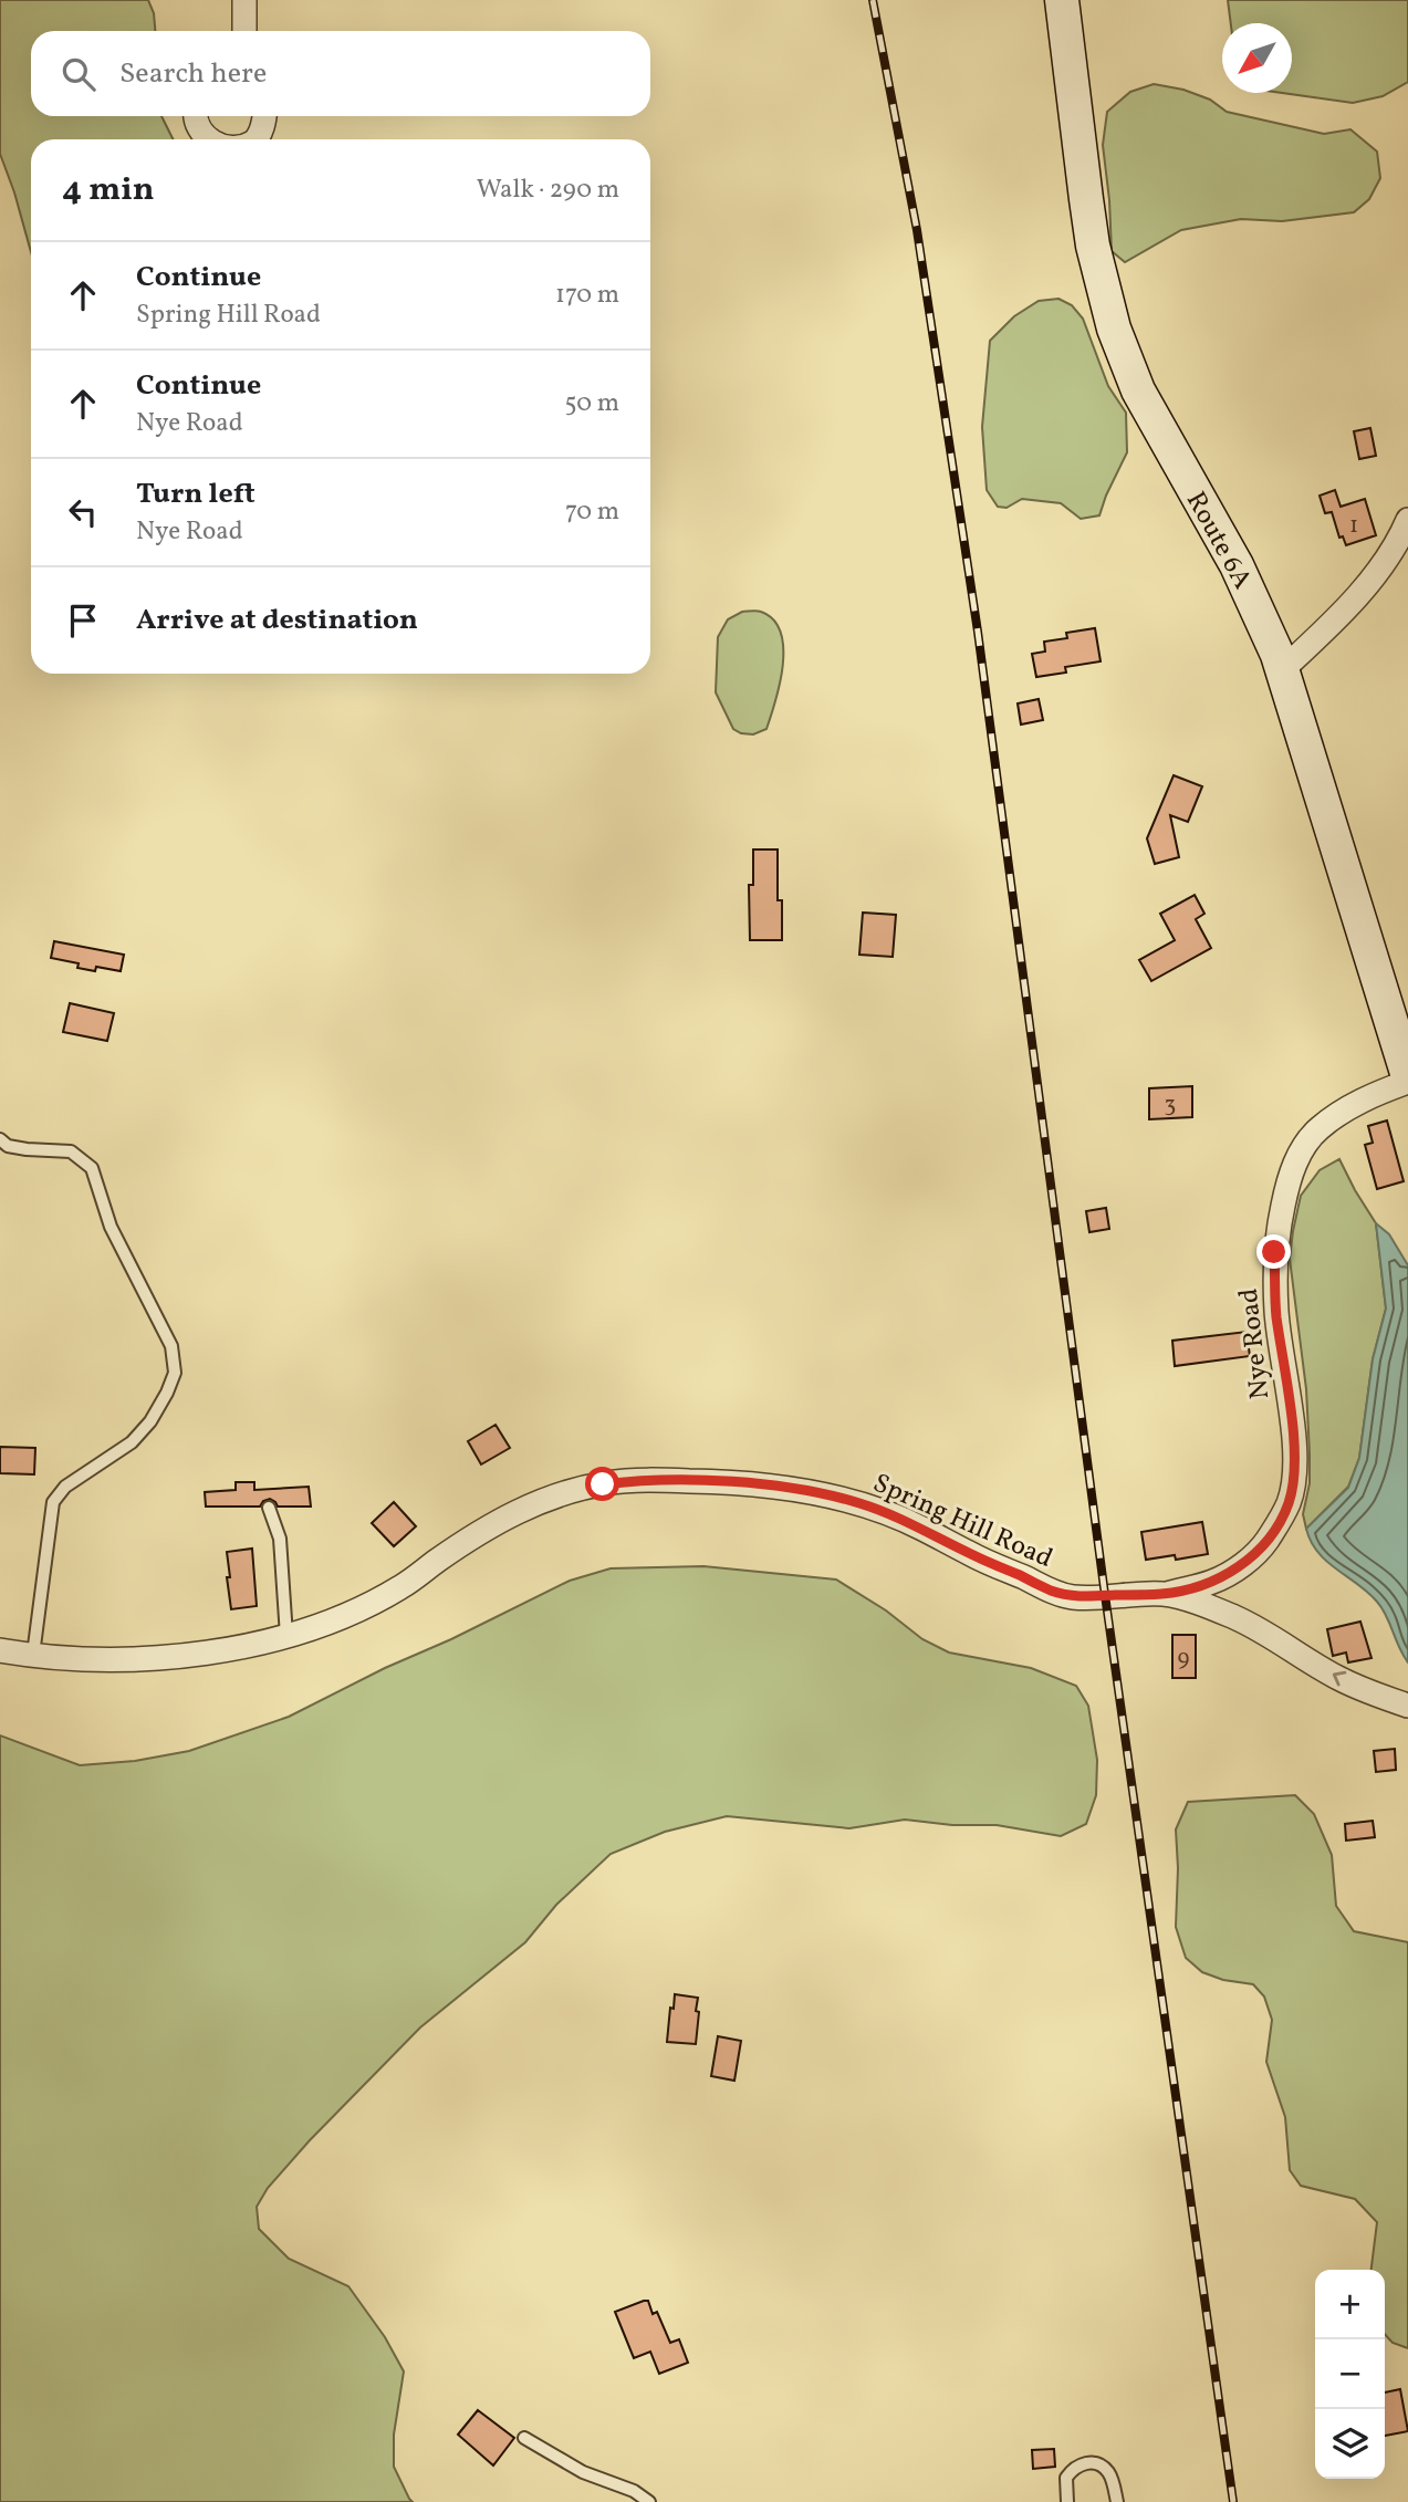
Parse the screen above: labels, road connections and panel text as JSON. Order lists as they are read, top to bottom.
{
  "streets": {
    "main road": ["Route 6A"],
    "street": ["Nye Road", "Spring Hill Road"]
  },
  "crossings": [
    ["Route 6A", "Nye Road"],
    ["Nye Road", "Spring Hill Road"]
  ],
  "house_numbers": ["1", "3", "9"],
  "north": "bottom left",
  "page": {
    "search": "Search here",
    "heading": ["4 min", "Walk · 290 m"],
    "list": [
      ["Continue", "Spring Hill Road", "170 m"],
      ["Continue", "Nye Road", "50 m"],
      ["Turn left", "Nye Road", "70 m"],
      "Arrive at destination"
    ],
    "map_buttons": ["+", "−"]
  }
}
